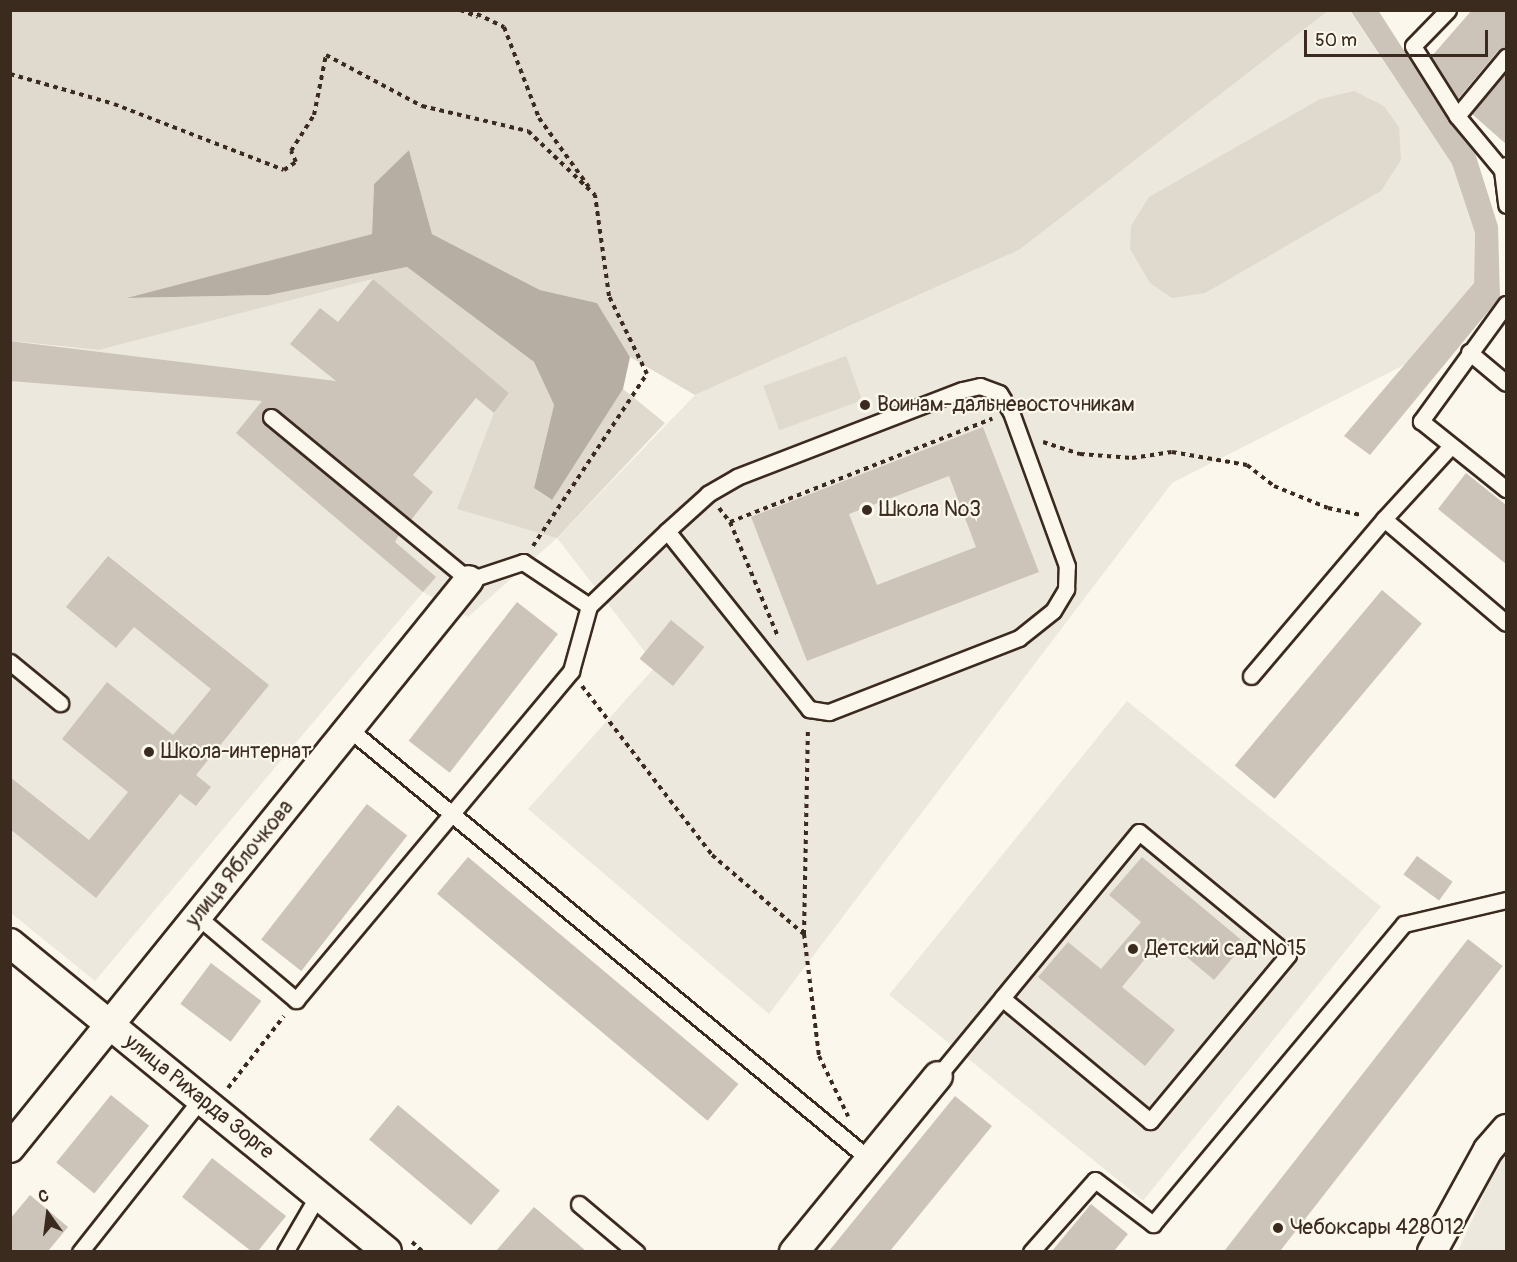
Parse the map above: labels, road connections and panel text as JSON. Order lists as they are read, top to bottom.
{
  "streets": {
    "street": ["улица Яблочкова", "улица Рихарда Зорге"]
  },
  "crossings": [
    ["улица Яблочкова", "улица Рихарда Зорге"]
  ],
  "places": [
    "Воинам-дальневосточникам",
    "Школа №3",
    "Школа-интернат",
    "Детский сад №15",
    "Чебоксары 428012"
  ],
  "scale_bar": "50 m",
  "north": "top"
}
